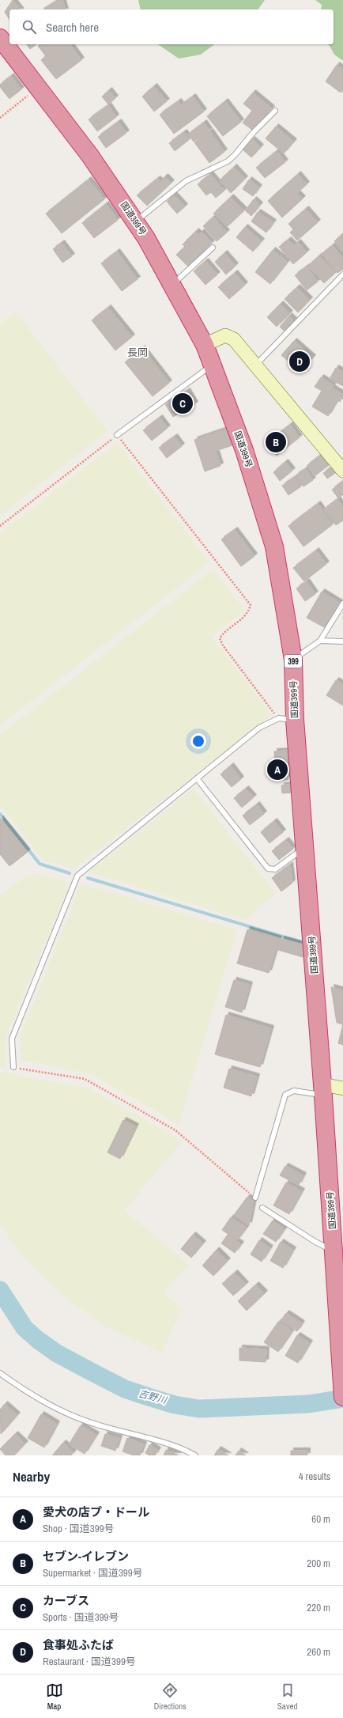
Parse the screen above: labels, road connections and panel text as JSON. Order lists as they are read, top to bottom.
{
  "streets": {
    "highway": ["国道399号", "399"]
  },
  "districts": ["長岡"],
  "water": ["吉野川"],
  "page": {
    "search": "Search here",
    "pins": [
      "D",
      "C",
      "B",
      "A"
    ],
    "heading": ["Nearby", "4 results"],
    "list": [
      {
        "mark": "A",
        "name": "愛犬の店プ・ドール",
        "note": "Shop · 国道399号",
        "value": "60 m"
      },
      {
        "mark": "B",
        "name": "セブン-イレブン",
        "note": "Supermarket · 国道399号",
        "value": "200 m"
      },
      {
        "mark": "C",
        "name": "カーブス",
        "note": "Sports · 国道399号",
        "value": "220 m"
      },
      {
        "mark": "D",
        "name": "食事処ふたば",
        "note": "Restaurant · 国道399号",
        "value": "260 m"
      }
    ],
    "nav": ["Map", "Directions", "Saved"]
  }
}
